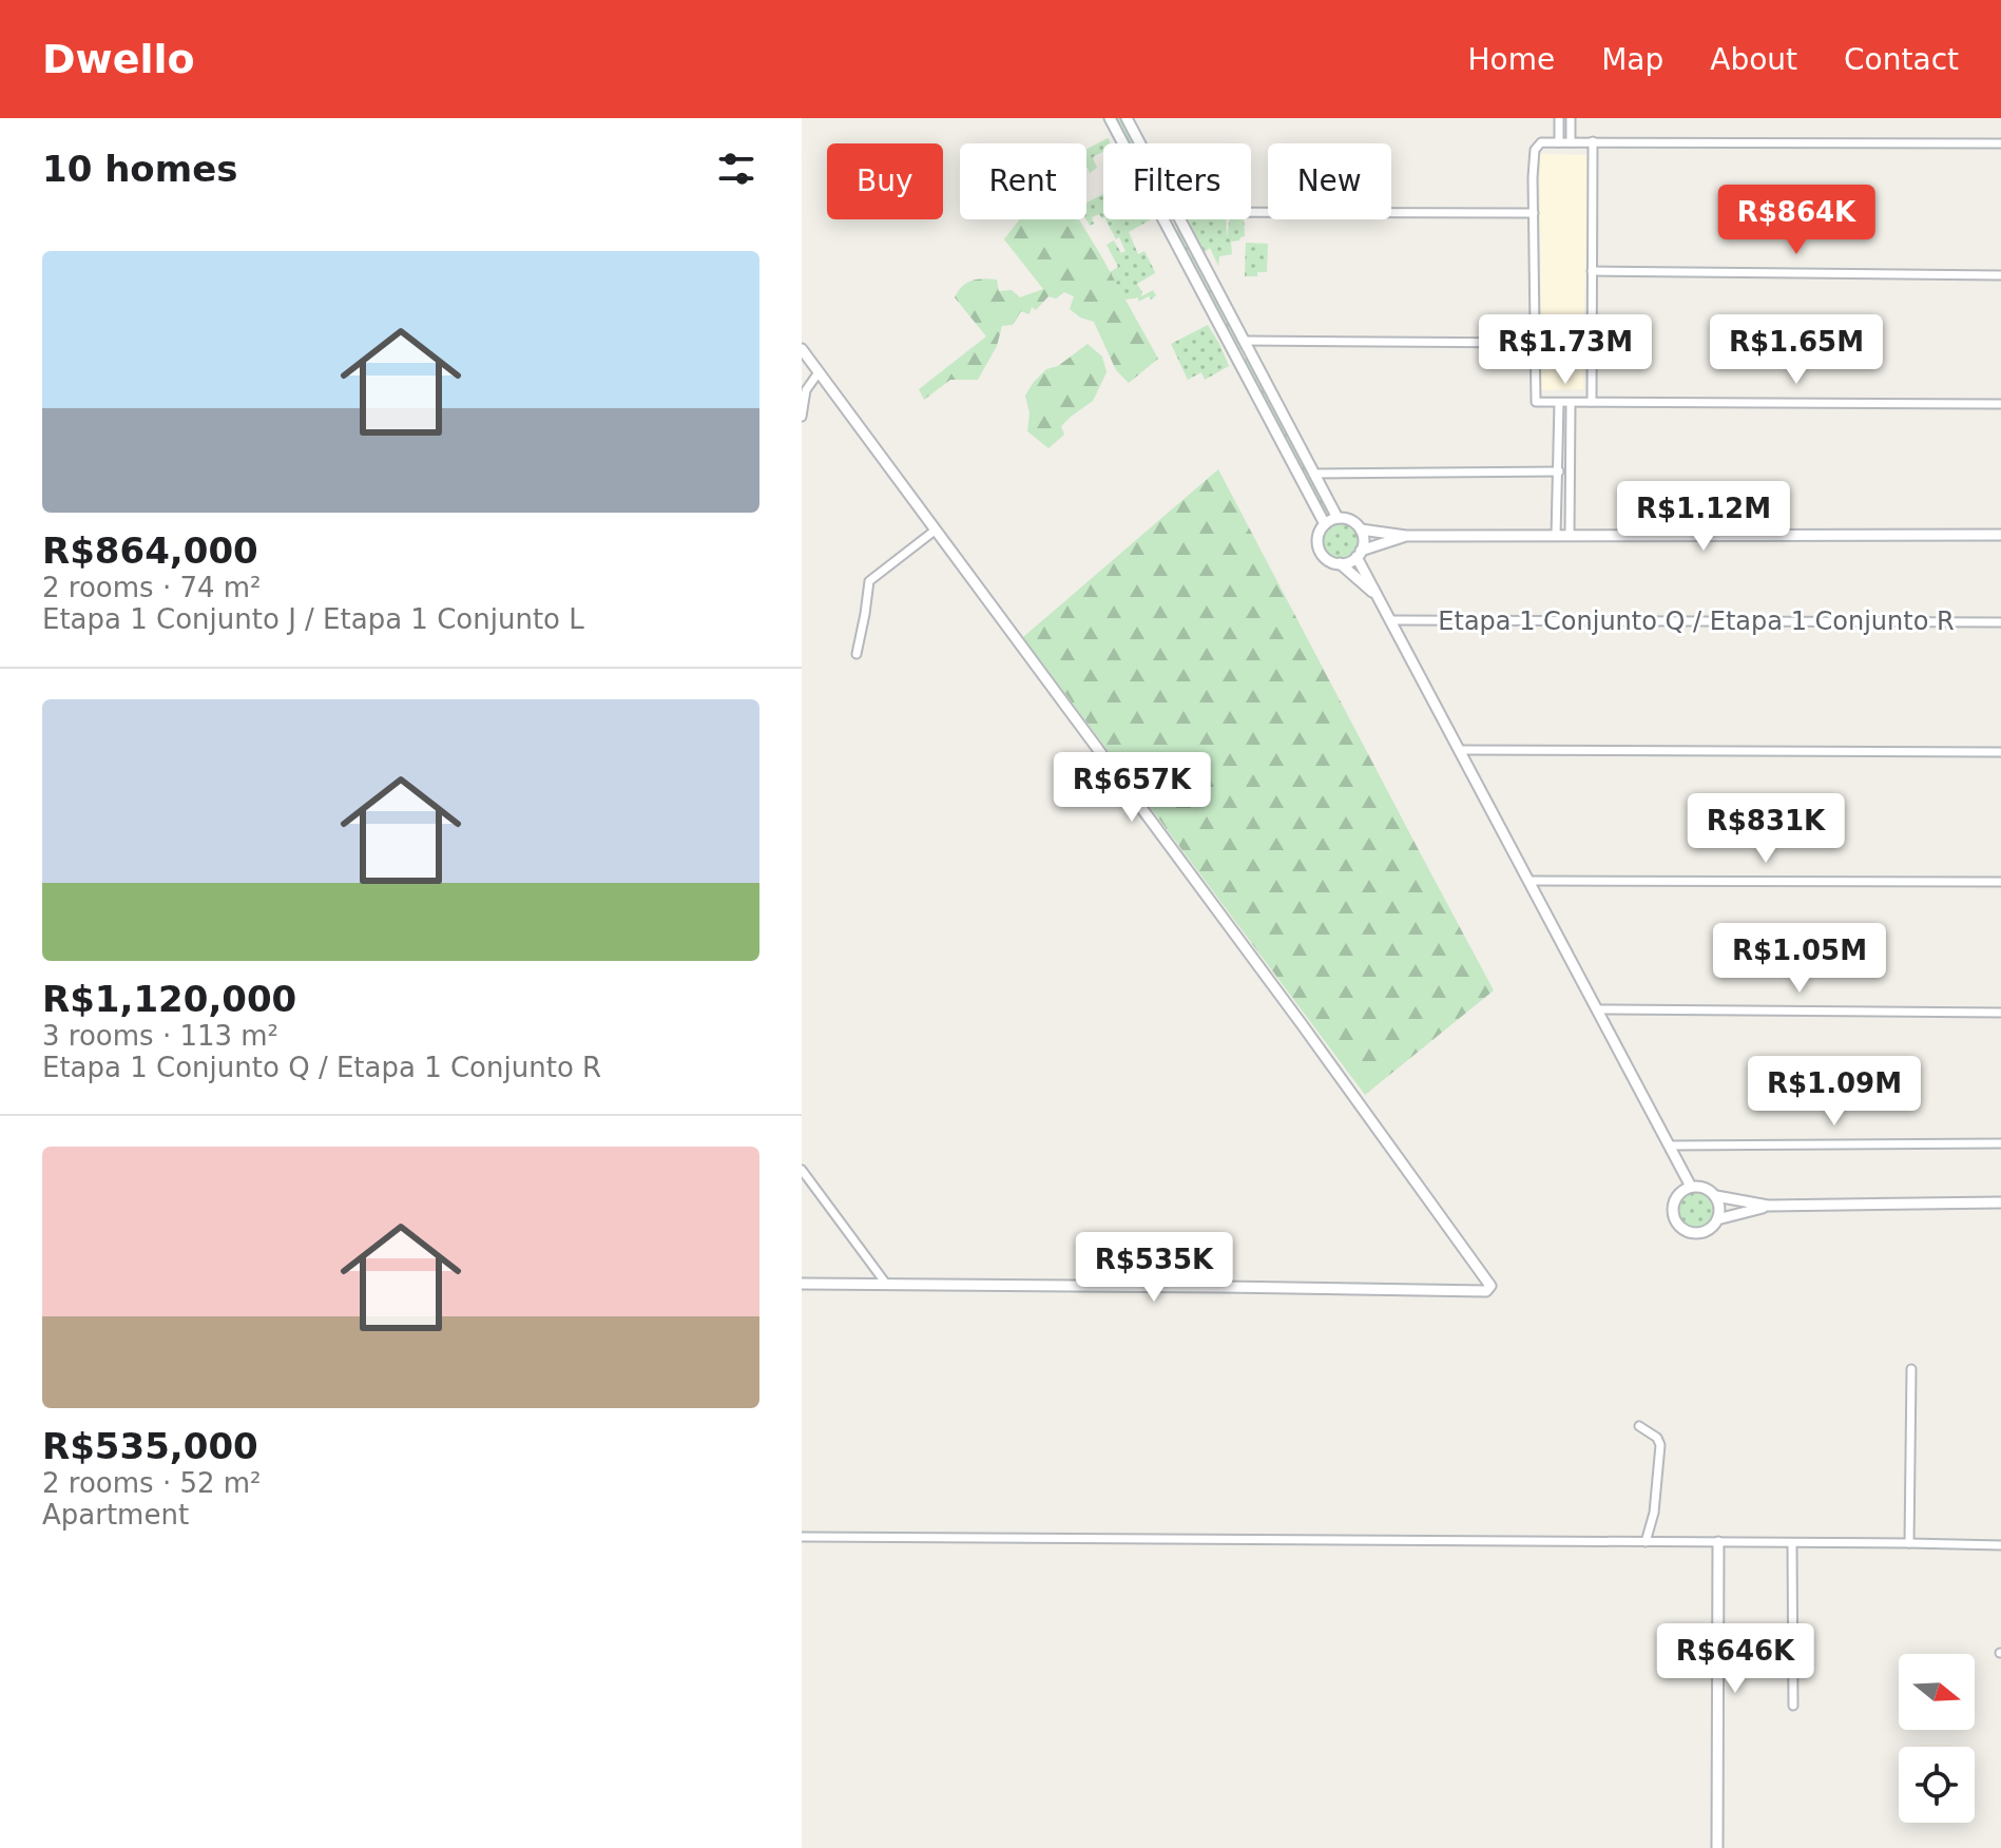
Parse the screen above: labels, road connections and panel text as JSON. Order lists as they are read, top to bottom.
{
  "streets": {
    "street": ["Etapa 1 Conjunto Q / Etapa 1 Conjunto R"]
  },
  "north": "right",
  "page": {
    "header": "Dwello",
    "nav": [
      "Home",
      "Map",
      "About",
      "Contact"
    ],
    "heading": "10 homes",
    "chip": [
      "Buy",
      "Rent",
      "Filters",
      "New"
    ],
    "price": [
      "R$864K",
      "R$1.73M",
      "R$1.65M",
      "R$1.12M",
      "R$657K",
      "R$831K",
      "R$1.05M",
      "R$1.09M",
      "R$535K",
      "R$646K"
    ],
    "list": [
      {
        "name": "R$864,000",
        "note": "2 rooms · 74 m² · Etapa 1 Conjunto J / Etapa 1 Conjunto L"
      },
      {
        "name": "R$1,120,000",
        "note": "3 rooms · 113 m² · Etapa 1 Conjunto Q / Etapa 1 Conjunto R"
      },
      {
        "name": "R$535,000",
        "note": "2 rooms · 52 m² · Apartment"
      }
    ]
  }
}
